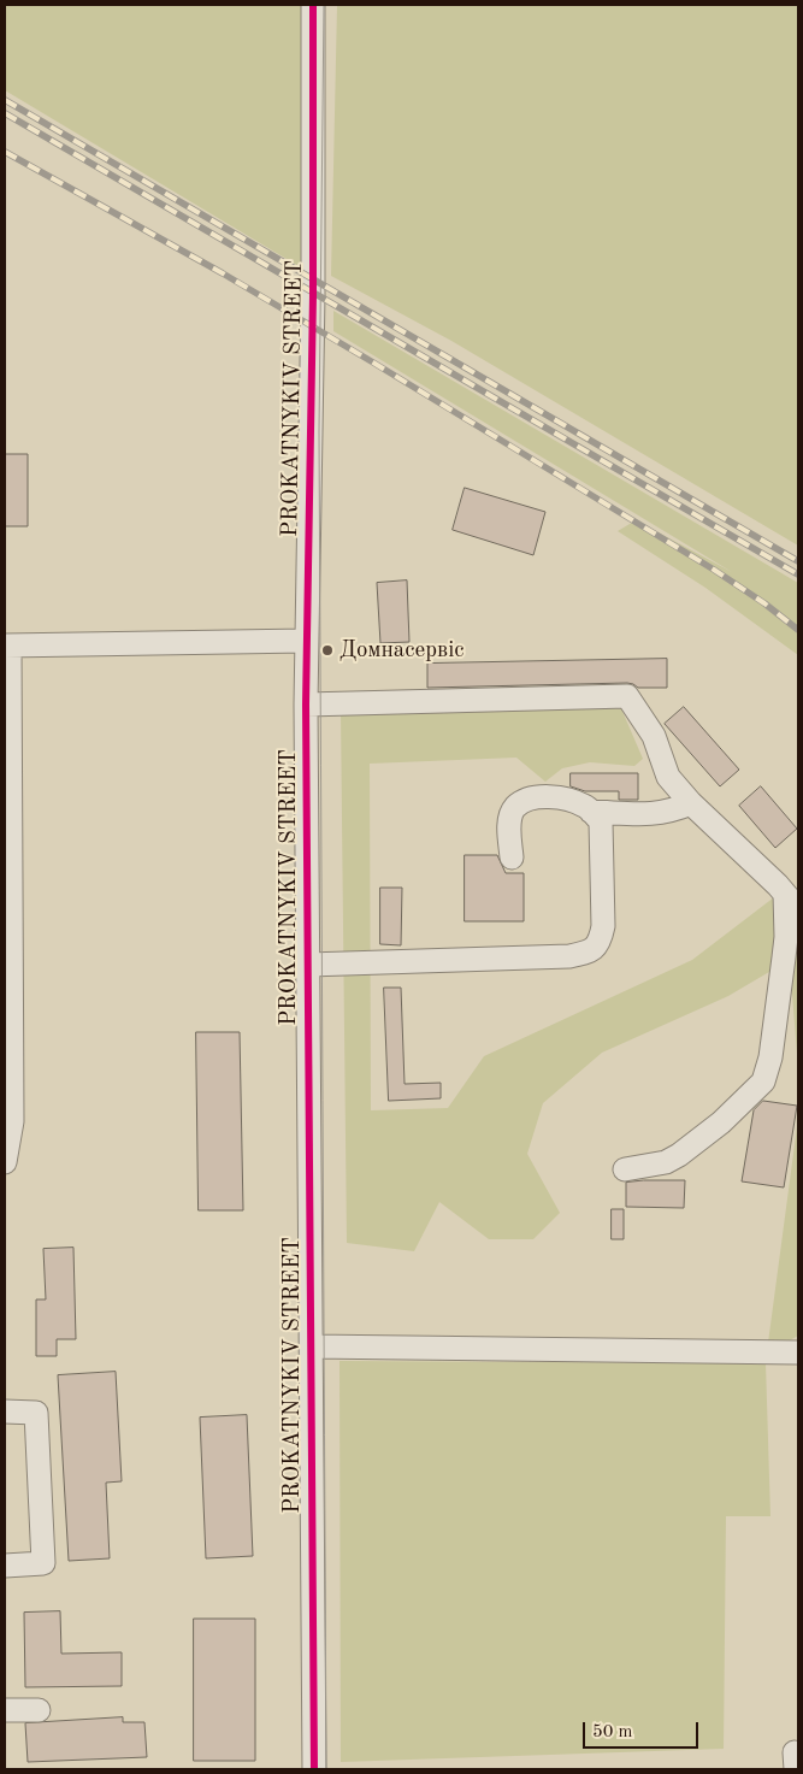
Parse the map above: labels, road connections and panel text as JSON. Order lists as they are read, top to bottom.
{
  "streets": {
    "street": ["PROKATNYKIV STREET"]
  },
  "places": ["Домнасервіс"],
  "scale_bar": "50 m"
}
